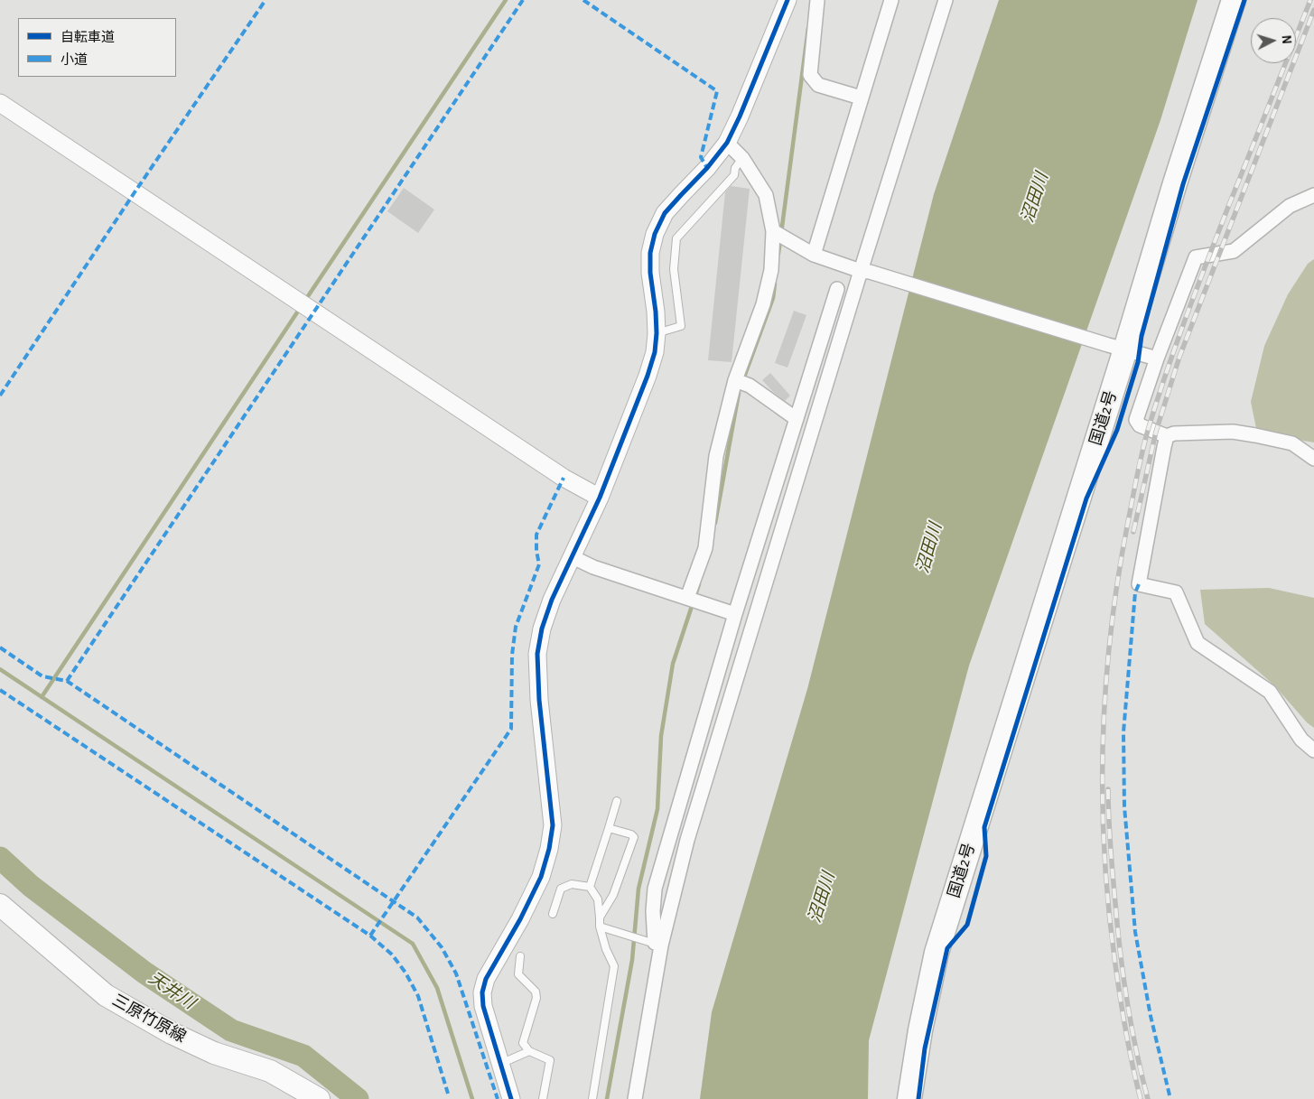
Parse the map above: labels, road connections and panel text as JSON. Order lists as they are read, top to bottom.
{
  "streets": {
    "highway": ["国道2号"],
    "main road": ["三原竹原線"]
  },
  "water": ["沼田川", "天井川"],
  "legend": ["自転車道", "小道"],
  "north": "right"
}
